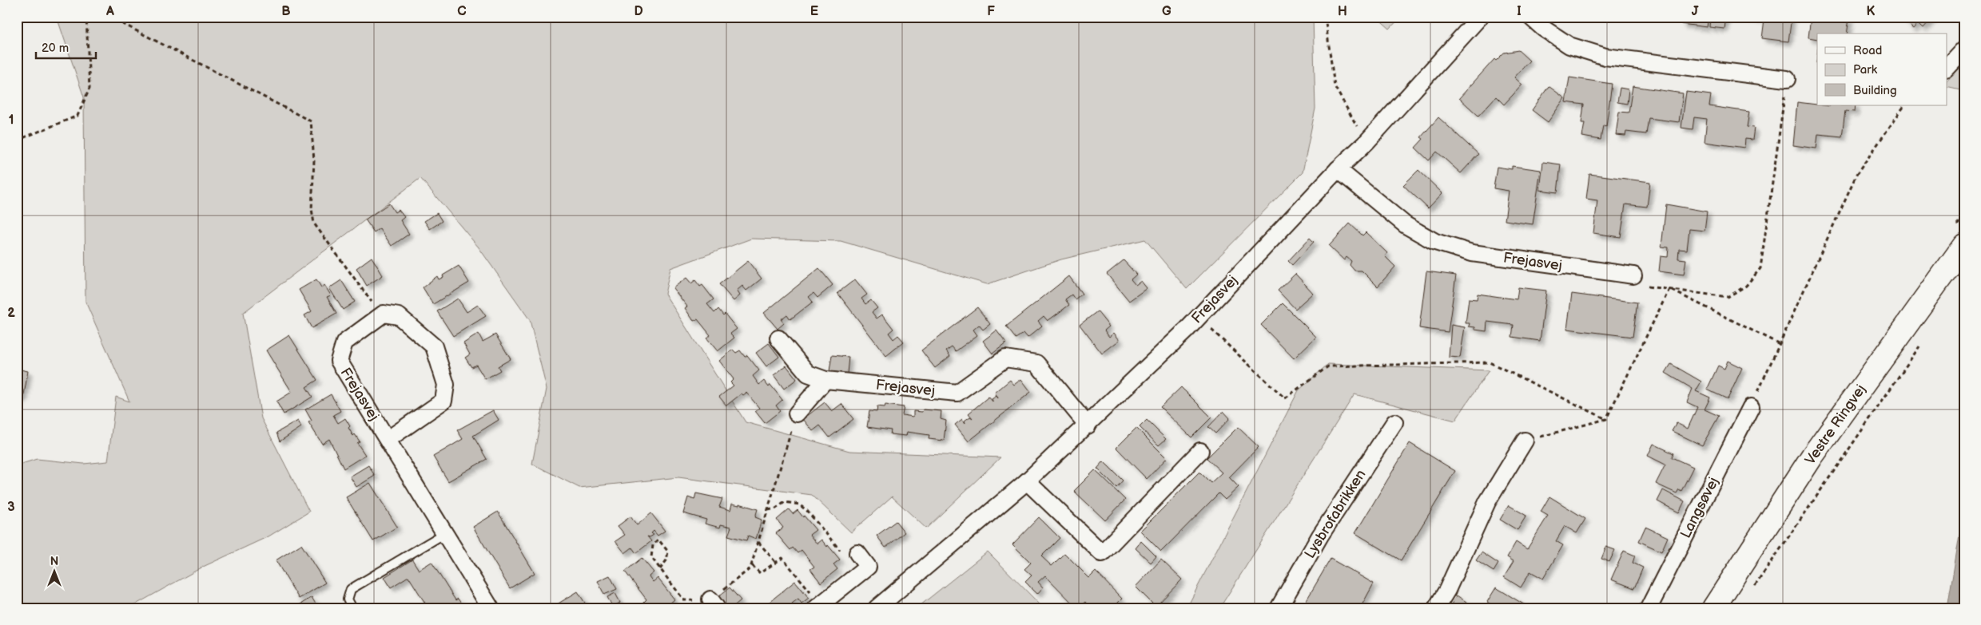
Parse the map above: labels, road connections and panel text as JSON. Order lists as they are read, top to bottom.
{
  "streets": {
    "main road": ["Vestre Ringvej"],
    "street": ["Frejasvej", "Langsøvej", "Lysbrofabrikken"]
  },
  "legend": ["Road", "Park", "Building"],
  "scale_bar": "20 m",
  "north": "top",
  "grid": {
    "columns": [
      "A",
      "B",
      "C",
      "D",
      "E",
      "F",
      "G",
      "H",
      "I",
      "J",
      "K"
    ],
    "rows": ["1", "2", "3"]
  }
}
